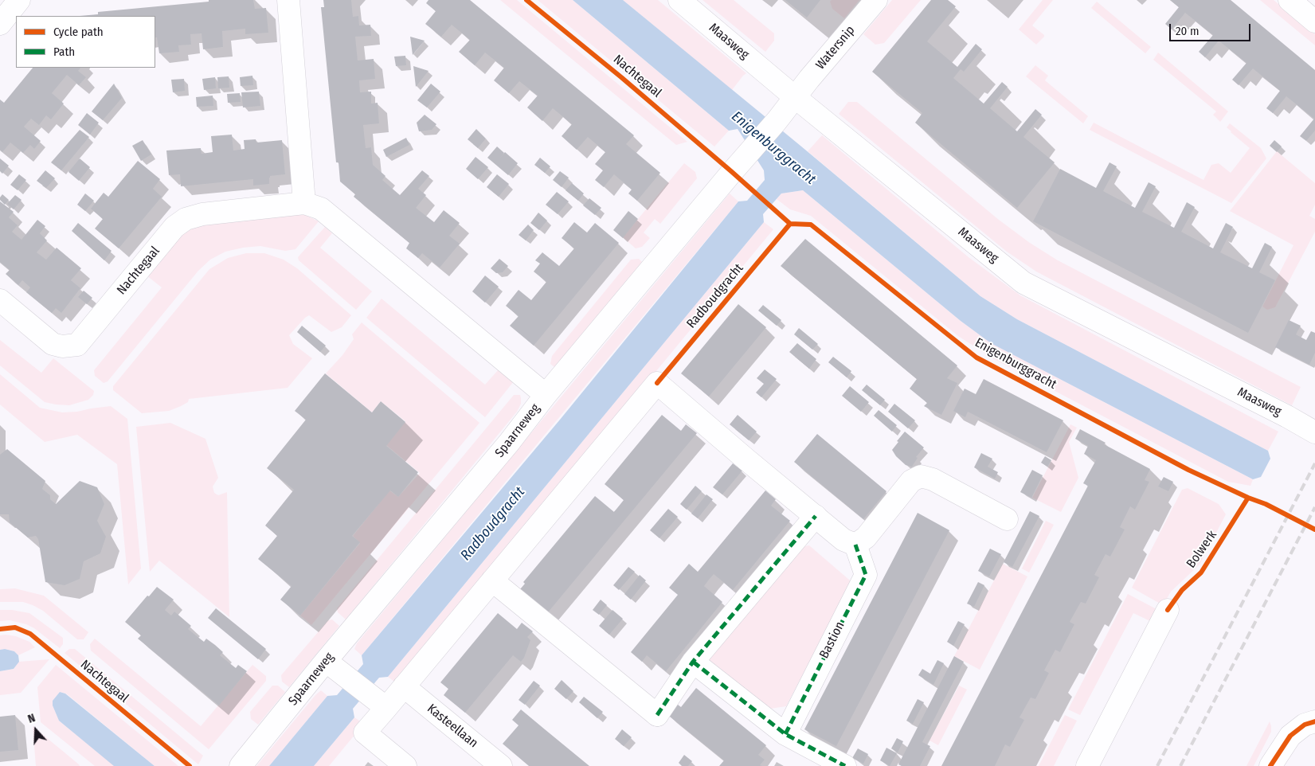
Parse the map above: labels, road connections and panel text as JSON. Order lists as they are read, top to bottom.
{
  "streets": {
    "street": [
      "Maasweg",
      "Watersnip",
      "Nachtegaal",
      "Spaarneweg",
      "Bastion",
      "Kasteellaan"
    ],
    "cycle path": ["Radboudgracht", "Enigenburggracht", "Bolwerk"]
  },
  "crossings": [
    ["Maasweg", "Watersnip"],
    ["Maasweg", "Spaarneweg"],
    ["Watersnip", "Spaarneweg"],
    ["Nachtegaal", "Spaarneweg"]
  ],
  "water": ["Enigenburggracht", "Radboudgracht"],
  "legend": ["Cycle path", "Path"],
  "scale_bar": "20 m",
  "north": "top"
}
